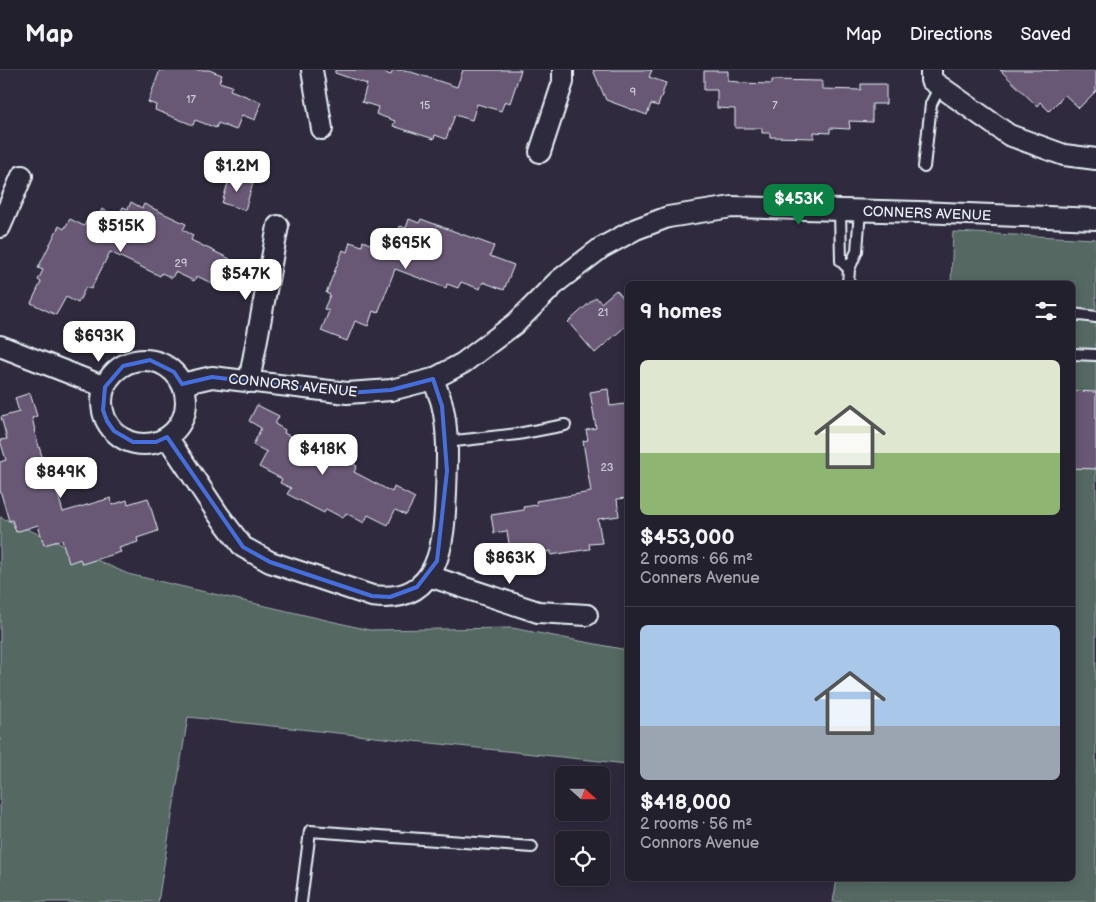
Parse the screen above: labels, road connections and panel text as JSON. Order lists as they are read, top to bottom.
{
  "streets": {
    "street": ["CONNERS AVENUE", "CONNORS AVENUE"]
  },
  "crossings": [
    ["CONNERS AVENUE", "CONNORS AVENUE"]
  ],
  "house_numbers": [
    "9",
    "17",
    "15",
    "7",
    "29",
    "21",
    "23"
  ],
  "north": "right",
  "page": {
    "header": "Map",
    "nav": ["Map", "Directions", "Saved"],
    "price": [
      "$1.2M",
      "$453K",
      "$515K",
      "$695K",
      "$547K",
      "$693K",
      "$418K",
      "$849K",
      "$863K"
    ],
    "heading": "9 homes",
    "list": [
      {
        "name": "$453,000",
        "note": "2 rooms · 66 m² · Conners Avenue"
      },
      {
        "name": "$418,000",
        "note": "2 rooms · 56 m² · Connors Avenue"
      }
    ]
  }
}
